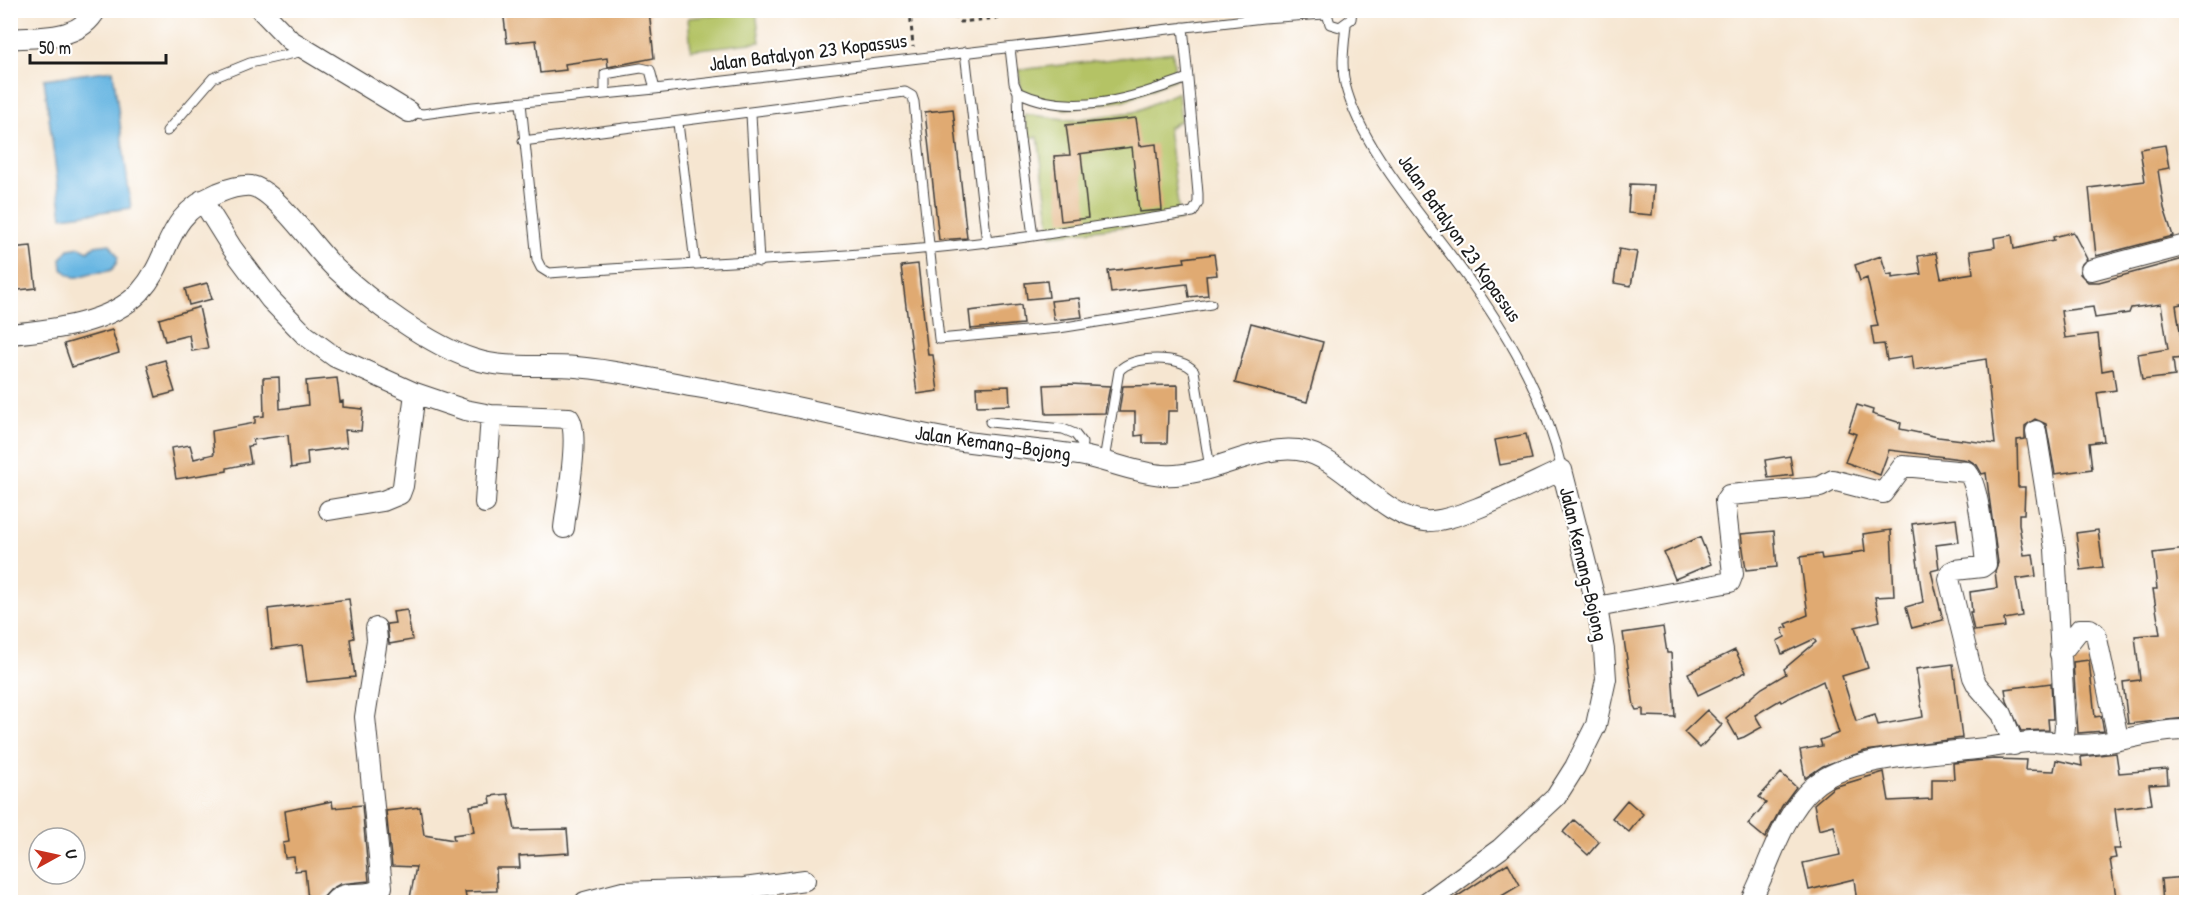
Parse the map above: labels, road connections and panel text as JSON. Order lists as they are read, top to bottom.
{
  "streets": {
    "street": ["Jalan Kemang–Bojong"],
    "lane": ["Jalan Batalyon 23 Kopassus"]
  },
  "crossings": [
    ["Jalan Batalyon 23 Kopassus", "Jalan Kemang–Bojong"]
  ],
  "scale_bar": "50 m",
  "north": "right"
}
